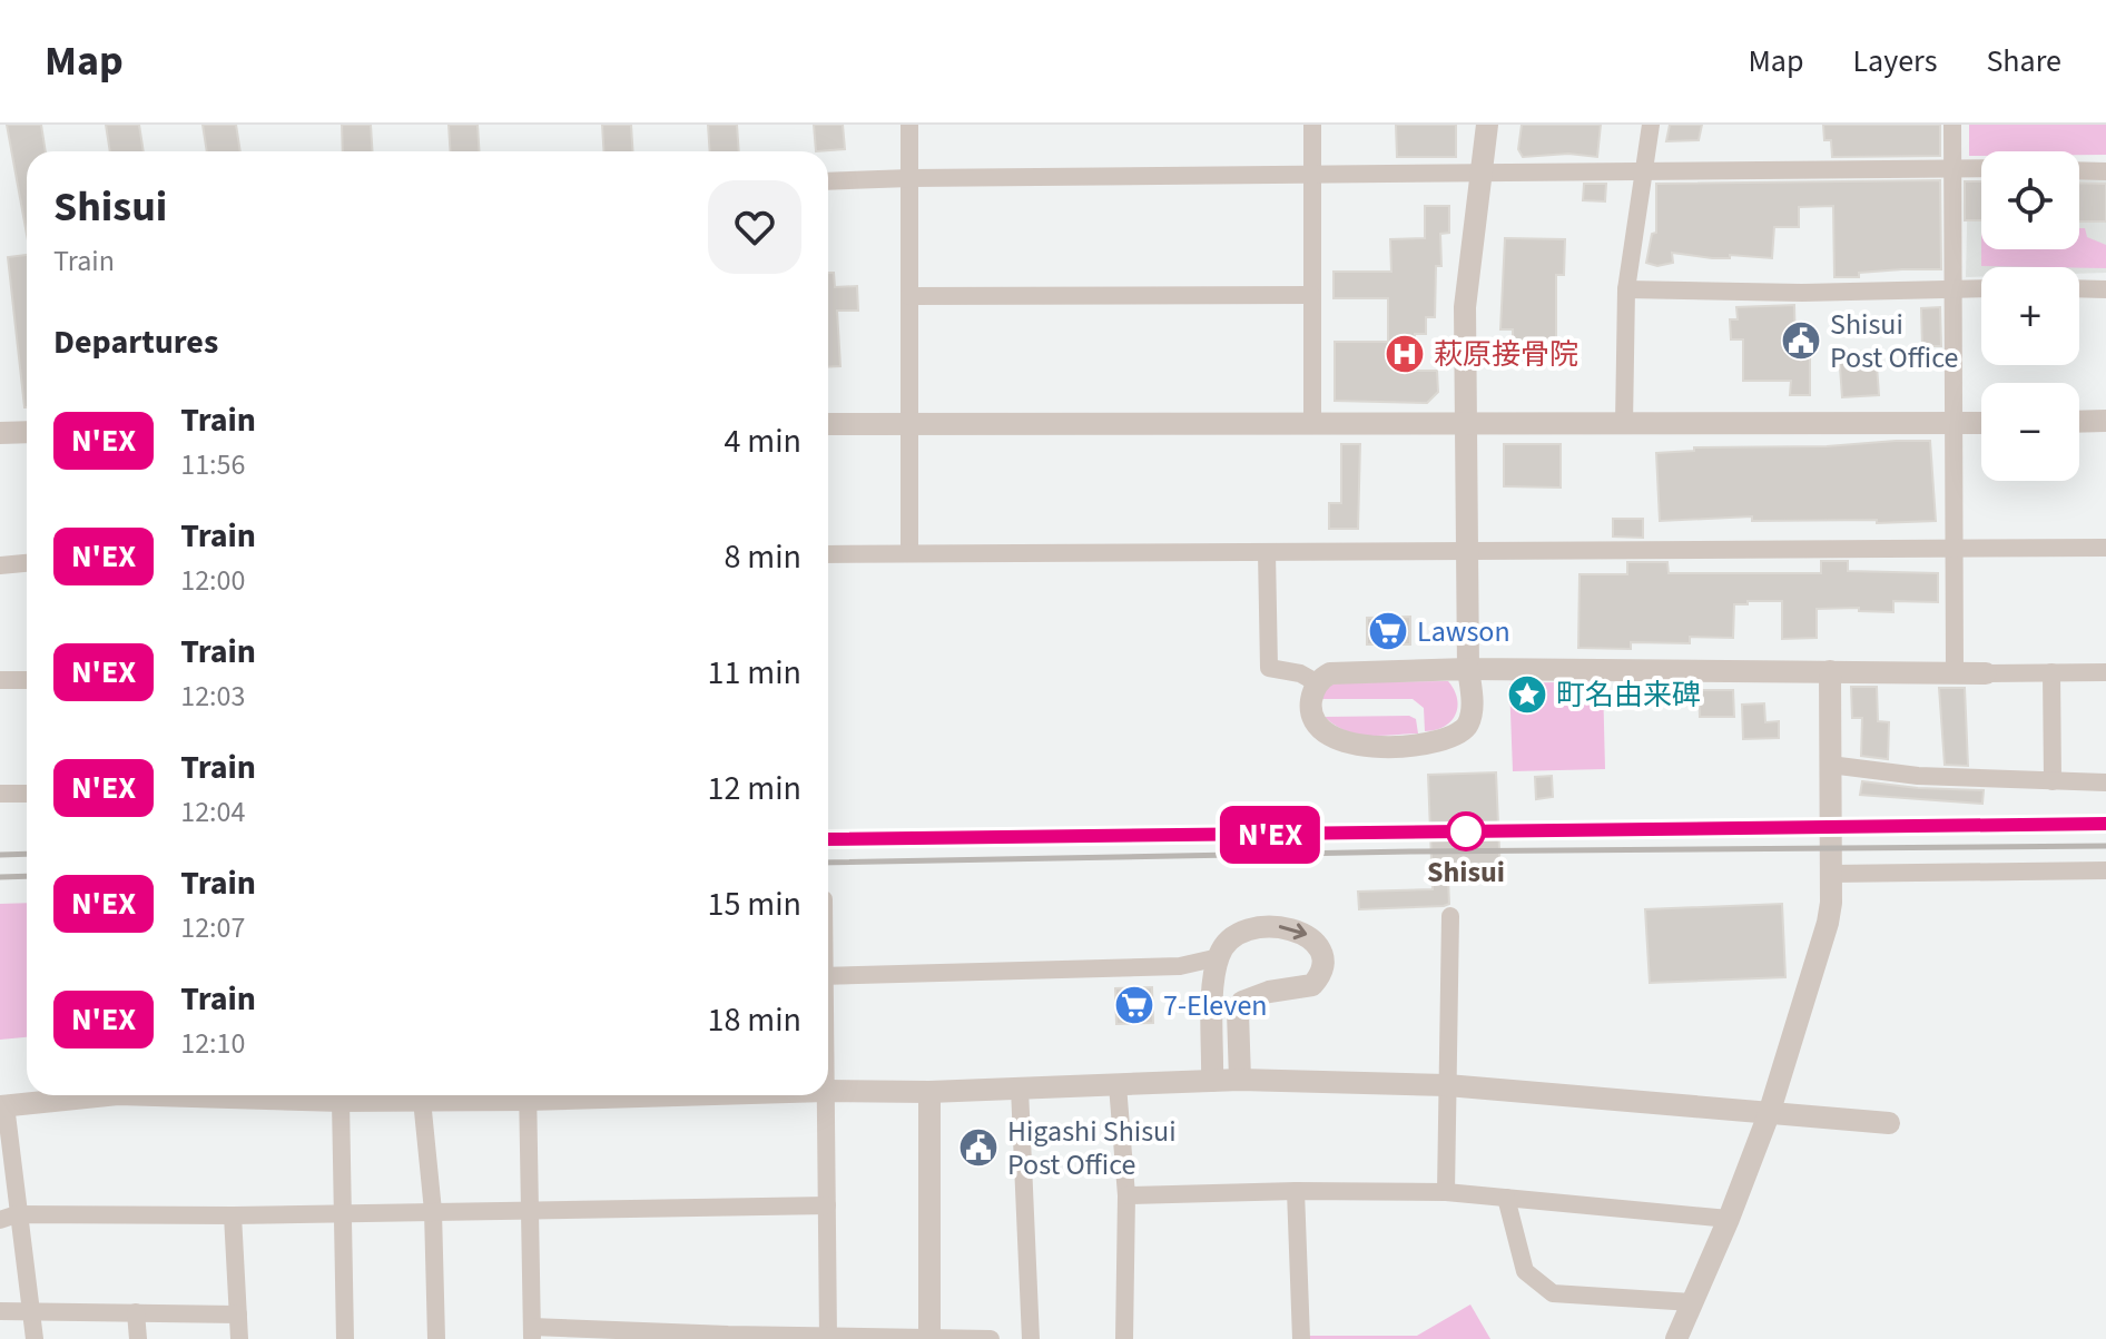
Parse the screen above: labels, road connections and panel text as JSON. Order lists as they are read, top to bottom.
{
  "places": {
    "public building": ["Shisui Post Office", "Higashi Shisui Post Office"],
    "hospital": ["萩原接骨院"],
    "supermarket": ["Lawson", "7-Eleven"],
    "place": ["町名由来碑"],
    "other": ["Shisui"]
  },
  "page": {
    "header": "Map",
    "nav": ["Map", "Layers", "Share"],
    "on_map": "N'EX",
    "map_buttons": ["+", "−"],
    "heading": [
      ["Shisui", "Train"],
      "Departures"
    ],
    "list": [
      {
        "mark": "N'EX",
        "name": "Train",
        "note": "11:56",
        "value": "4 min"
      },
      {
        "mark": "N'EX",
        "name": "Train",
        "note": "12:00",
        "value": "8 min"
      },
      {
        "mark": "N'EX",
        "name": "Train",
        "note": "12:03",
        "value": "11 min"
      },
      {
        "mark": "N'EX",
        "name": "Train",
        "note": "12:04",
        "value": "12 min"
      },
      {
        "mark": "N'EX",
        "name": "Train",
        "note": "12:07",
        "value": "15 min"
      },
      {
        "mark": "N'EX",
        "name": "Train",
        "note": "12:10",
        "value": "18 min"
      }
    ]
  }
}
